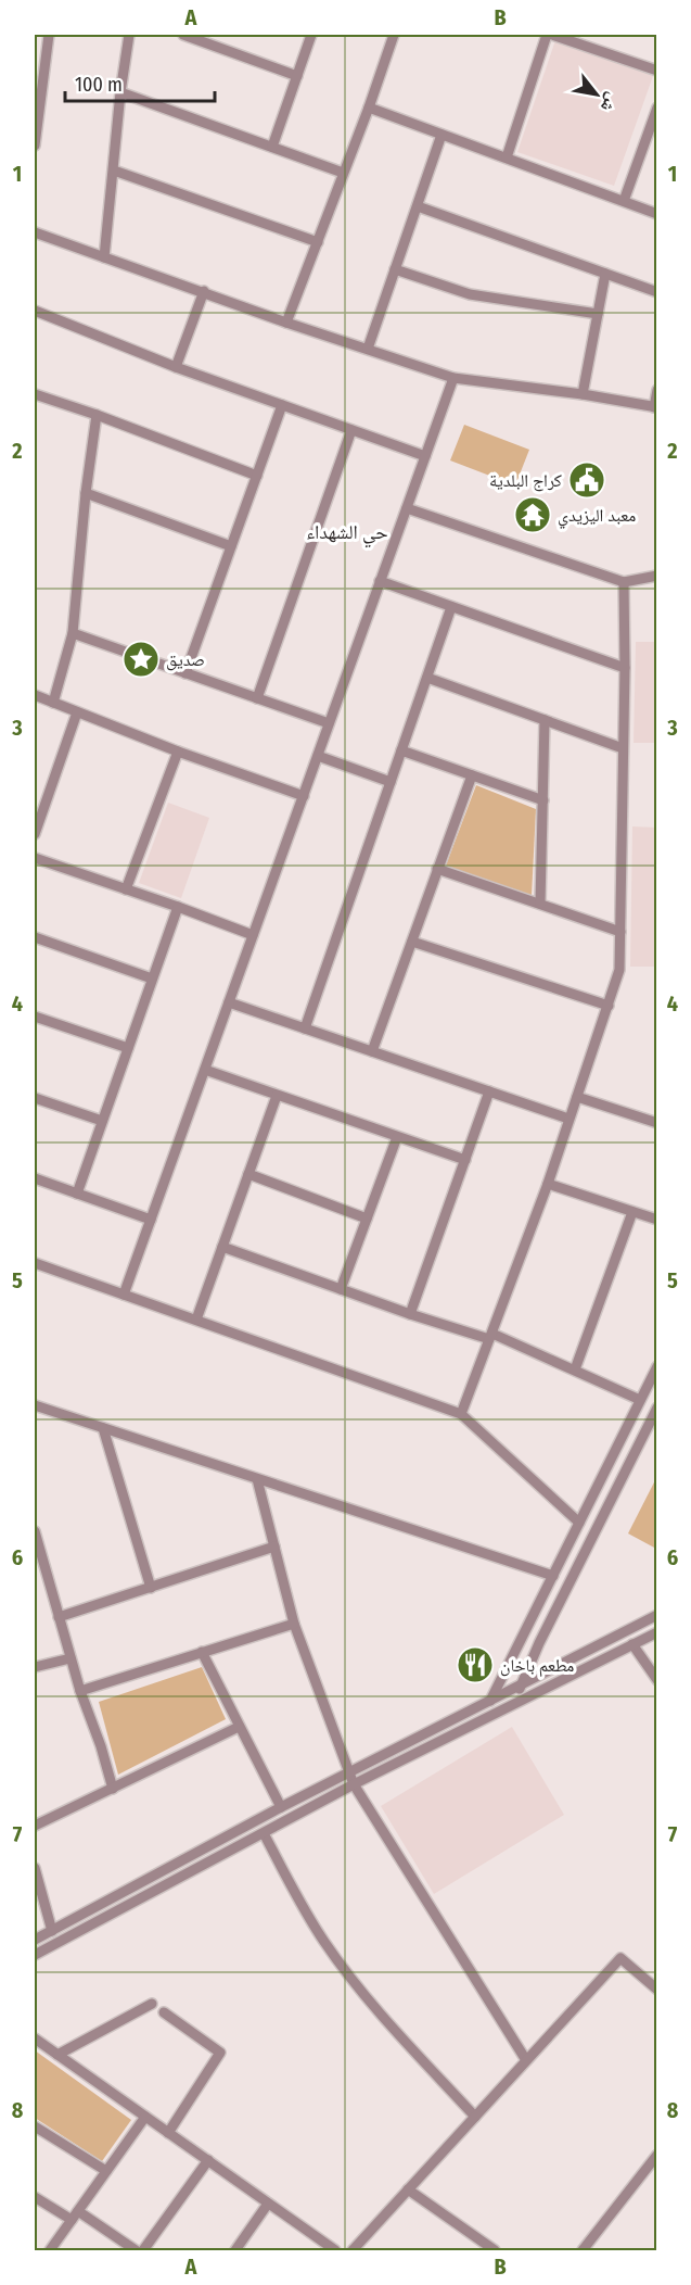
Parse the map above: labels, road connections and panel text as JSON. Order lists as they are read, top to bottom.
{
  "districts": ["حي الشهداء"],
  "places": {
    "public building": ["كراج البلدية"],
    "temple": ["معبد اليزيدي"],
    "place": ["صديق"],
    "restaurant": ["مطعم باخان"]
  },
  "scale_bar": "100 m",
  "north": "bottom right",
  "grid": {
    "columns": ["A", "B"],
    "rows": [
      "1",
      "2",
      "3",
      "4",
      "5",
      "6",
      "7",
      "8"
    ]
  }
}
